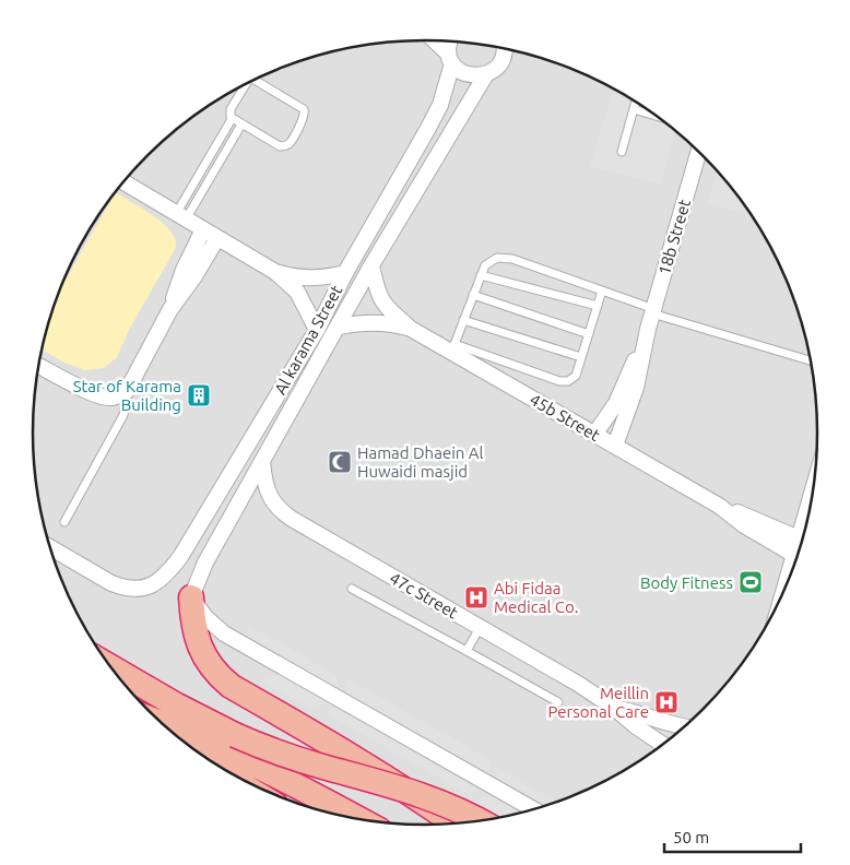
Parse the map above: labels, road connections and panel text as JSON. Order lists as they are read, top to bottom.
{
  "streets": {
    "street": [
      "18b Street",
      "Al karama Street",
      "45b Street",
      "47c Street"
    ]
  },
  "crossings": [
    ["18b Street", "45b Street"],
    ["Al karama Street", "45b Street"],
    ["Al karama Street", "47c Street"]
  ],
  "places": {
    "building": ["Star of Karama Building"],
    "mosque": ["Hamad Dhaein Al Huwaidi masjid"],
    "sports": ["Body Fitness"],
    "hospital": ["Abi Fidaa Medical Co.", "Meillin Personal Care"]
  },
  "scale_bar": "50 m"
}
